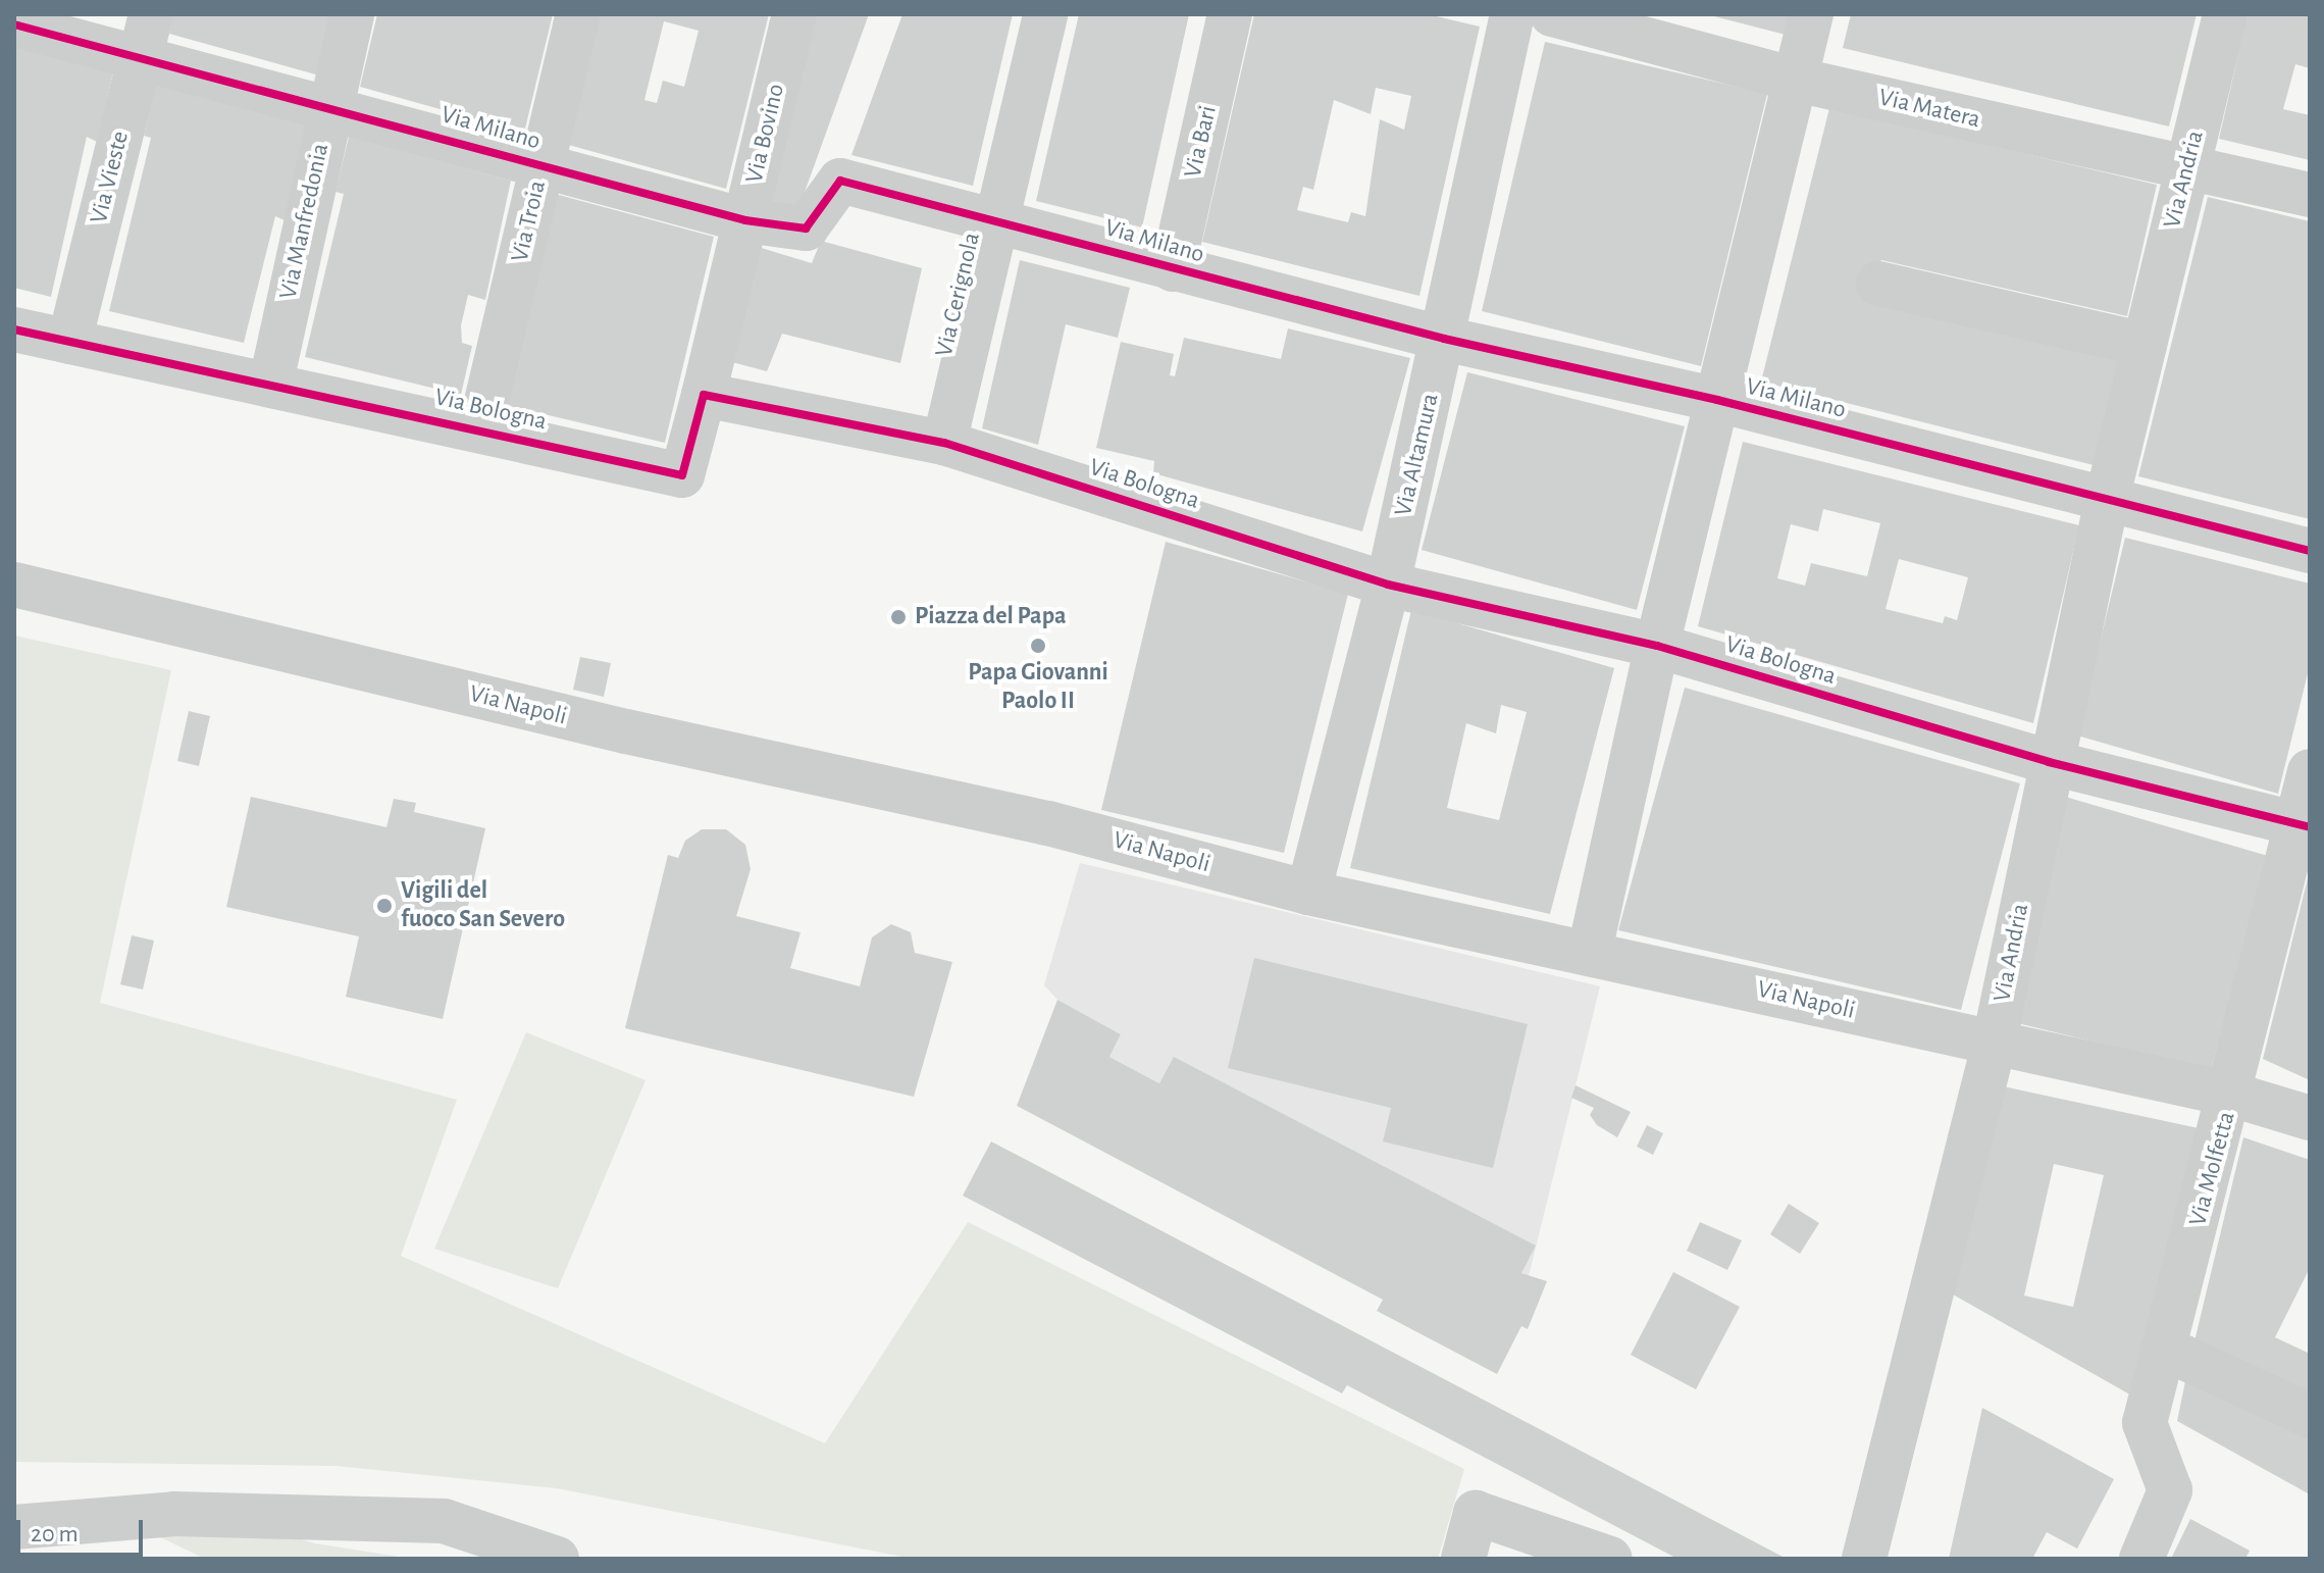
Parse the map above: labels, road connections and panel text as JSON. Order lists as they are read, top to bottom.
{
  "streets": {
    "street": [
      "Via Matera",
      "Via Milano",
      "Via Bovino",
      "Via Bari",
      "Via Vieste",
      "Via Andria",
      "Via Manfredonia",
      "Via Troia",
      "Via Cerignola",
      "Via Bologna",
      "Via Altamura",
      "Via Napoli",
      "Via Molfetta"
    ]
  },
  "crossings": [
    ["Via Matera", "Via Andria"],
    ["Via Milano", "Via Bovino"],
    ["Via Milano", "Via Bari"],
    ["Via Milano", "Via Vieste"],
    ["Via Milano", "Via Andria"],
    ["Via Milano", "Via Manfredonia"],
    ["Via Milano", "Via Troia"],
    ["Via Milano", "Via Cerignola"],
    ["Via Milano", "Via Altamura"],
    ["Via Bovino", "Via Bologna"],
    ["Via Vieste", "Via Bologna"],
    ["Via Andria", "Via Bologna"],
    ["Via Andria", "Via Napoli"],
    ["Via Manfredonia", "Via Bologna"],
    ["Via Troia", "Via Bologna"],
    ["Via Cerignola", "Via Bologna"],
    ["Via Bologna", "Via Altamura"],
    ["Via Bologna", "Via Molfetta"],
    ["Via Altamura", "Via Napoli"],
    ["Via Napoli", "Via Molfetta"]
  ],
  "places": ["Piazza del Papa", "Papa Giovanni Paolo II", "Vigili del fuoco San Severo"],
  "scale_bar": "20 m"
}
